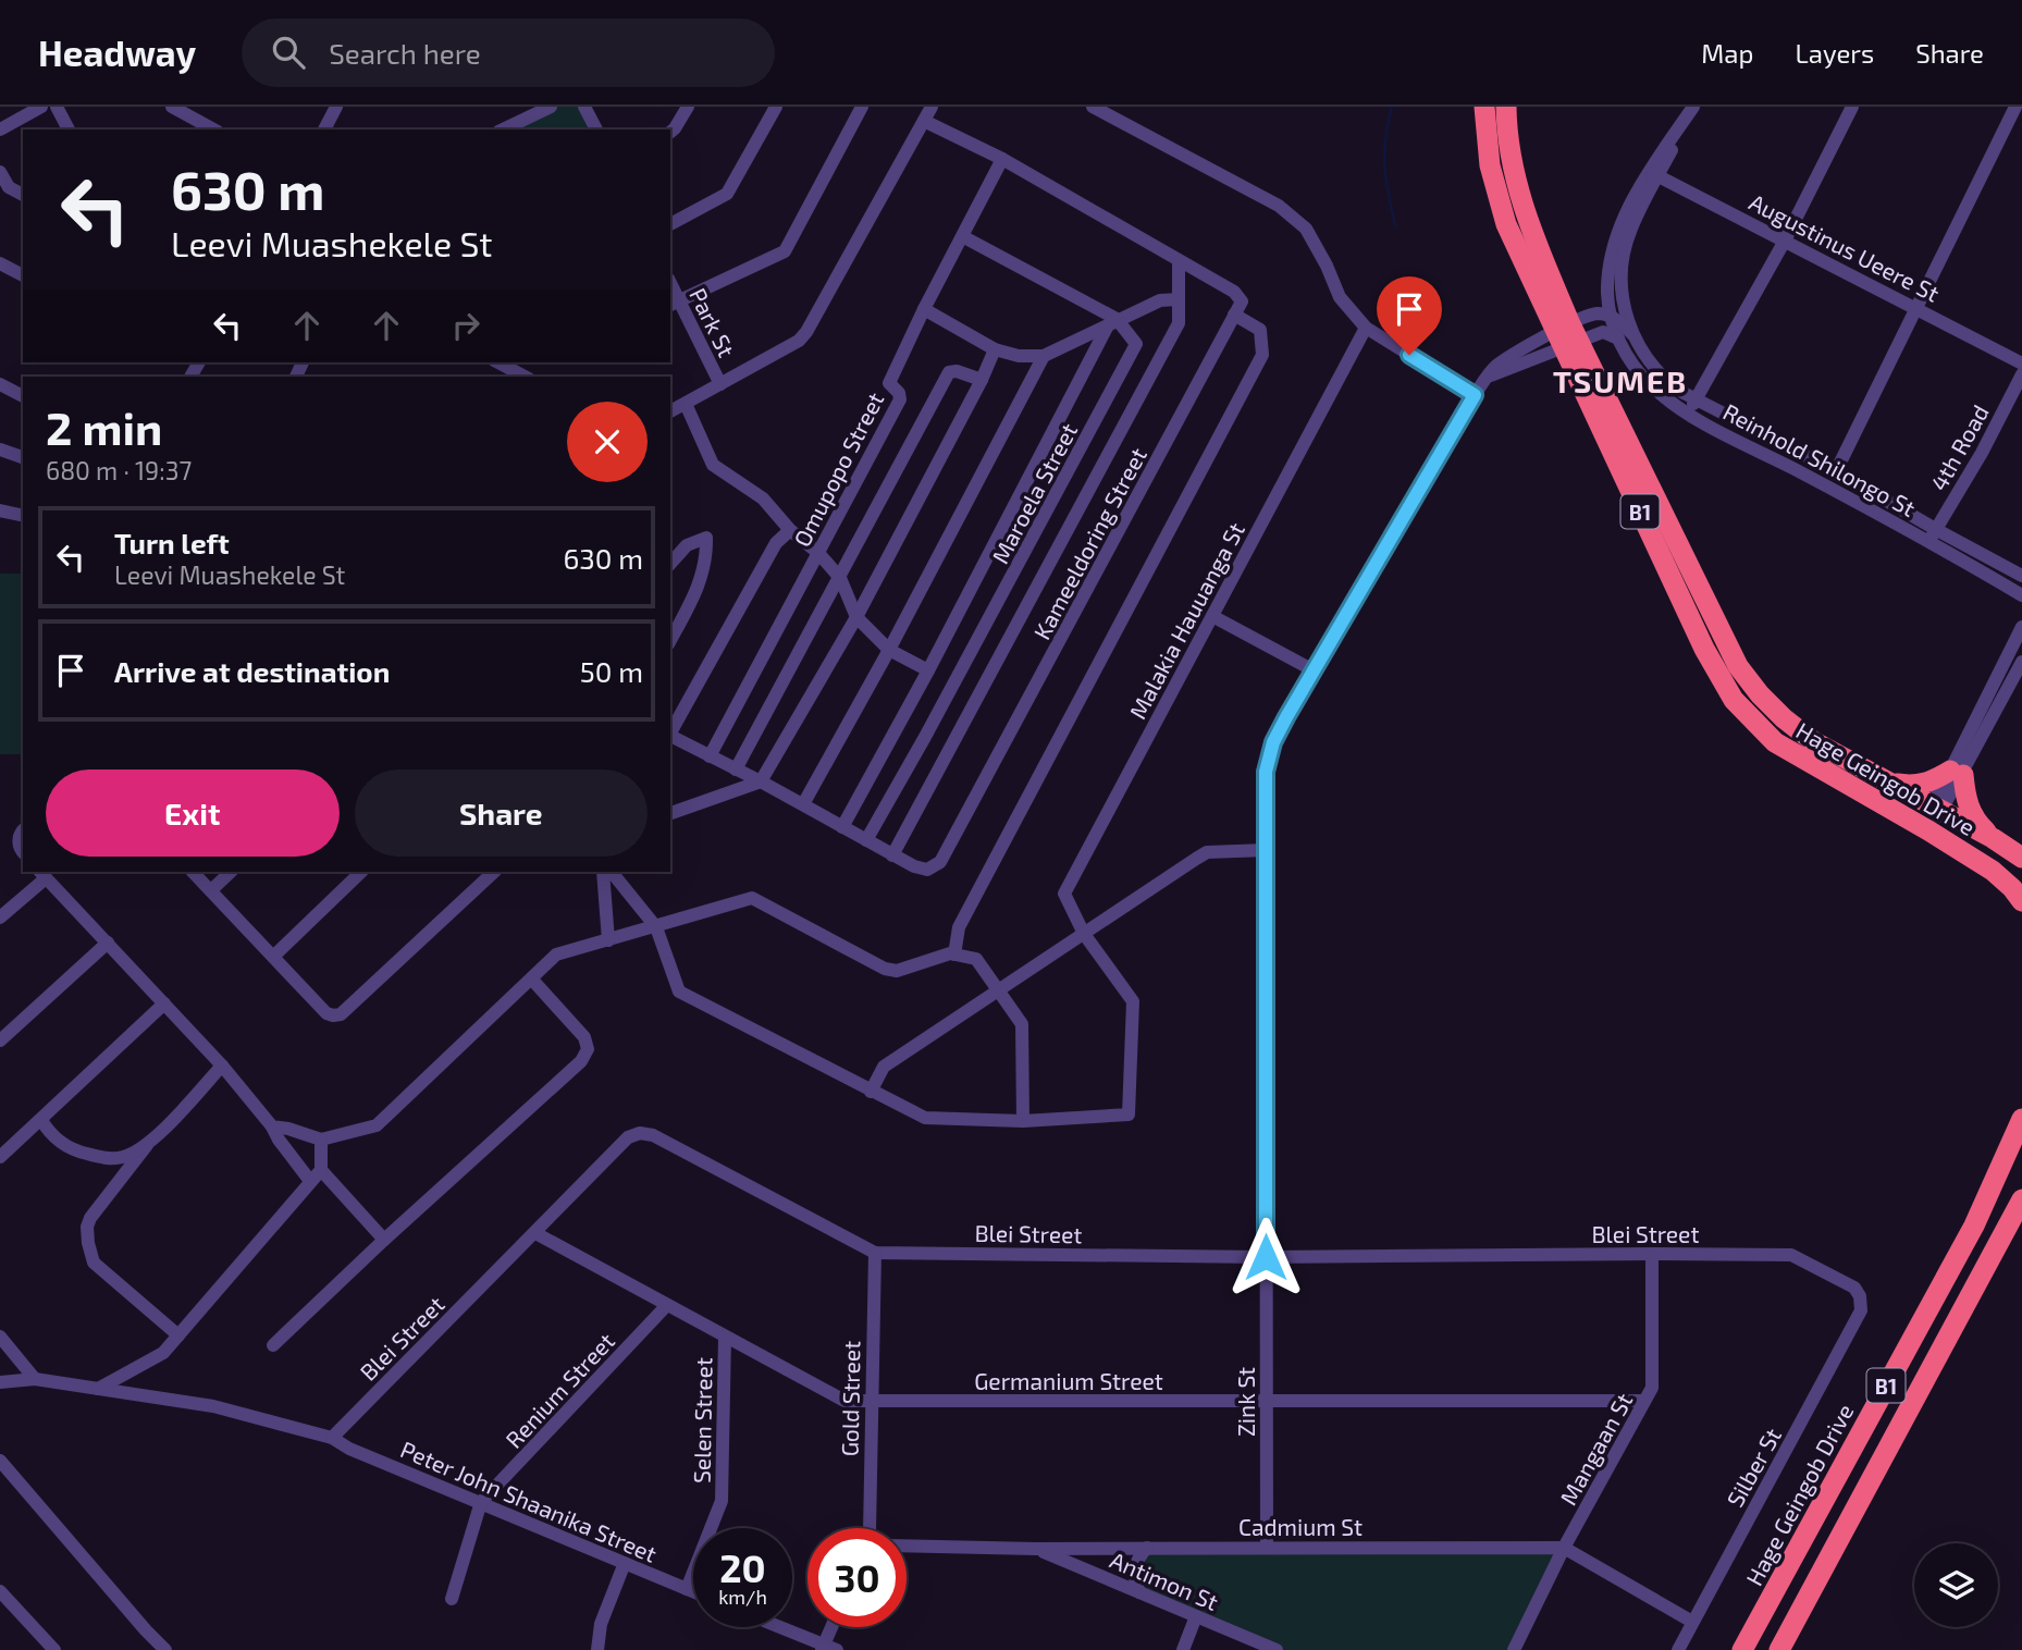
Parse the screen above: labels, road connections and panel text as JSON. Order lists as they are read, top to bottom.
{
  "streets": {
    "highway": ["B1", "Hage Geingob Drive"],
    "street": [
      "Augustinus Ueere St",
      "Park St",
      "4th Road",
      "Reinhold Shilongo St",
      "Omupopo Street",
      "Maroela Street",
      "Kameeldoring Street",
      "Malakia Hauuanga St",
      "Blei Street",
      "Germanium Street",
      "Renium Street",
      "Gold Street",
      "Zink St",
      "Selen Street",
      "Mangaan St",
      "Silber St",
      "Peter John Shaanika Street",
      "Cadmium St",
      "Antimon St"
    ]
  },
  "crossings": [
    ["4th Road", "Reinhold Shilongo St"],
    ["Omupopo Street", "Kameeldoring Street"],
    ["Maroela Street", "Kameeldoring Street"],
    ["Hage Geingob Drive", "Zink St"],
    ["Blei Street", "Germanium Street"],
    ["Blei Street", "Gold Street"],
    ["Blei Street", "Zink St"],
    ["Blei Street", "Mangaan St"],
    ["Blei Street", "Silber St"],
    ["Blei Street", "Peter John Shaanika Street"],
    ["Germanium Street", "Renium Street"],
    ["Germanium Street", "Gold Street"],
    ["Germanium Street", "Zink St"],
    ["Germanium Street", "Selen Street"],
    ["Germanium Street", "Mangaan St"],
    ["Renium Street", "Peter John Shaanika Street"],
    ["Zink St", "Cadmium St"],
    ["Selen Street", "Peter John Shaanika Street"],
    ["Mangaan St", "Cadmium St"],
    ["Silber St", "Cadmium St"],
    ["Cadmium St", "Antimon St"]
  ],
  "districts": ["TSUMEB"],
  "page": {
    "header": "Headway",
    "search": "Search here",
    "nav": ["Map", "Layers", "Share"],
    "turn": ["630 m", "Leevi Muashekele St"],
    "heading": ["2 min", "680 m · 19:37"],
    "list": [
      {
        "name": "Turn left",
        "note": "Leevi Muashekele St",
        "value": "630 m"
      },
      {
        "name": "Arrive at destination",
        "value": "50 m"
      }
    ],
    "buttons": ["Exit", "Share"],
    "speed": "20 km/h",
    "limit": "30"
  }
}
